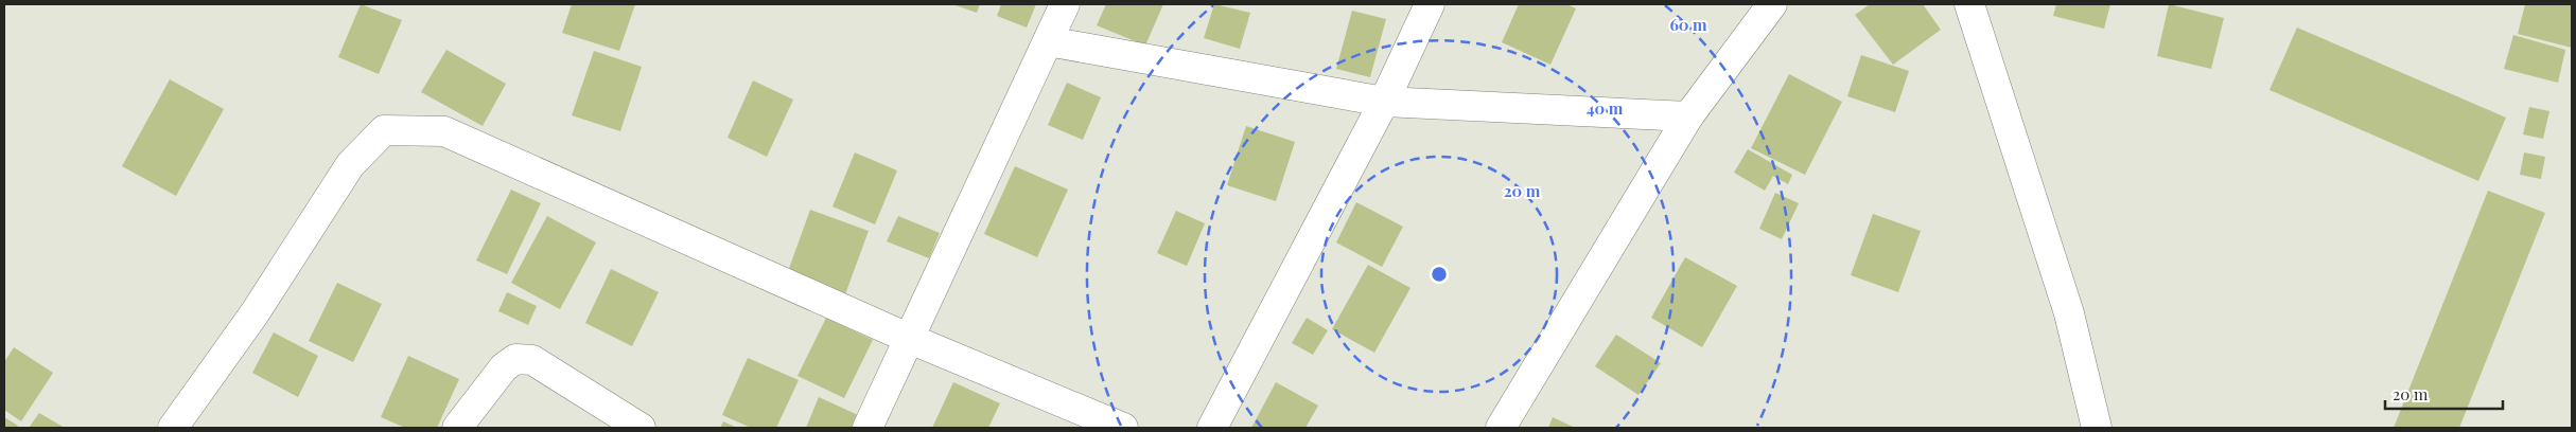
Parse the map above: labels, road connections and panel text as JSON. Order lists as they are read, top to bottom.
{
  "scale_bar": "20 m",
  "rings": ["60 m", "40 m", "20 m"]
}
